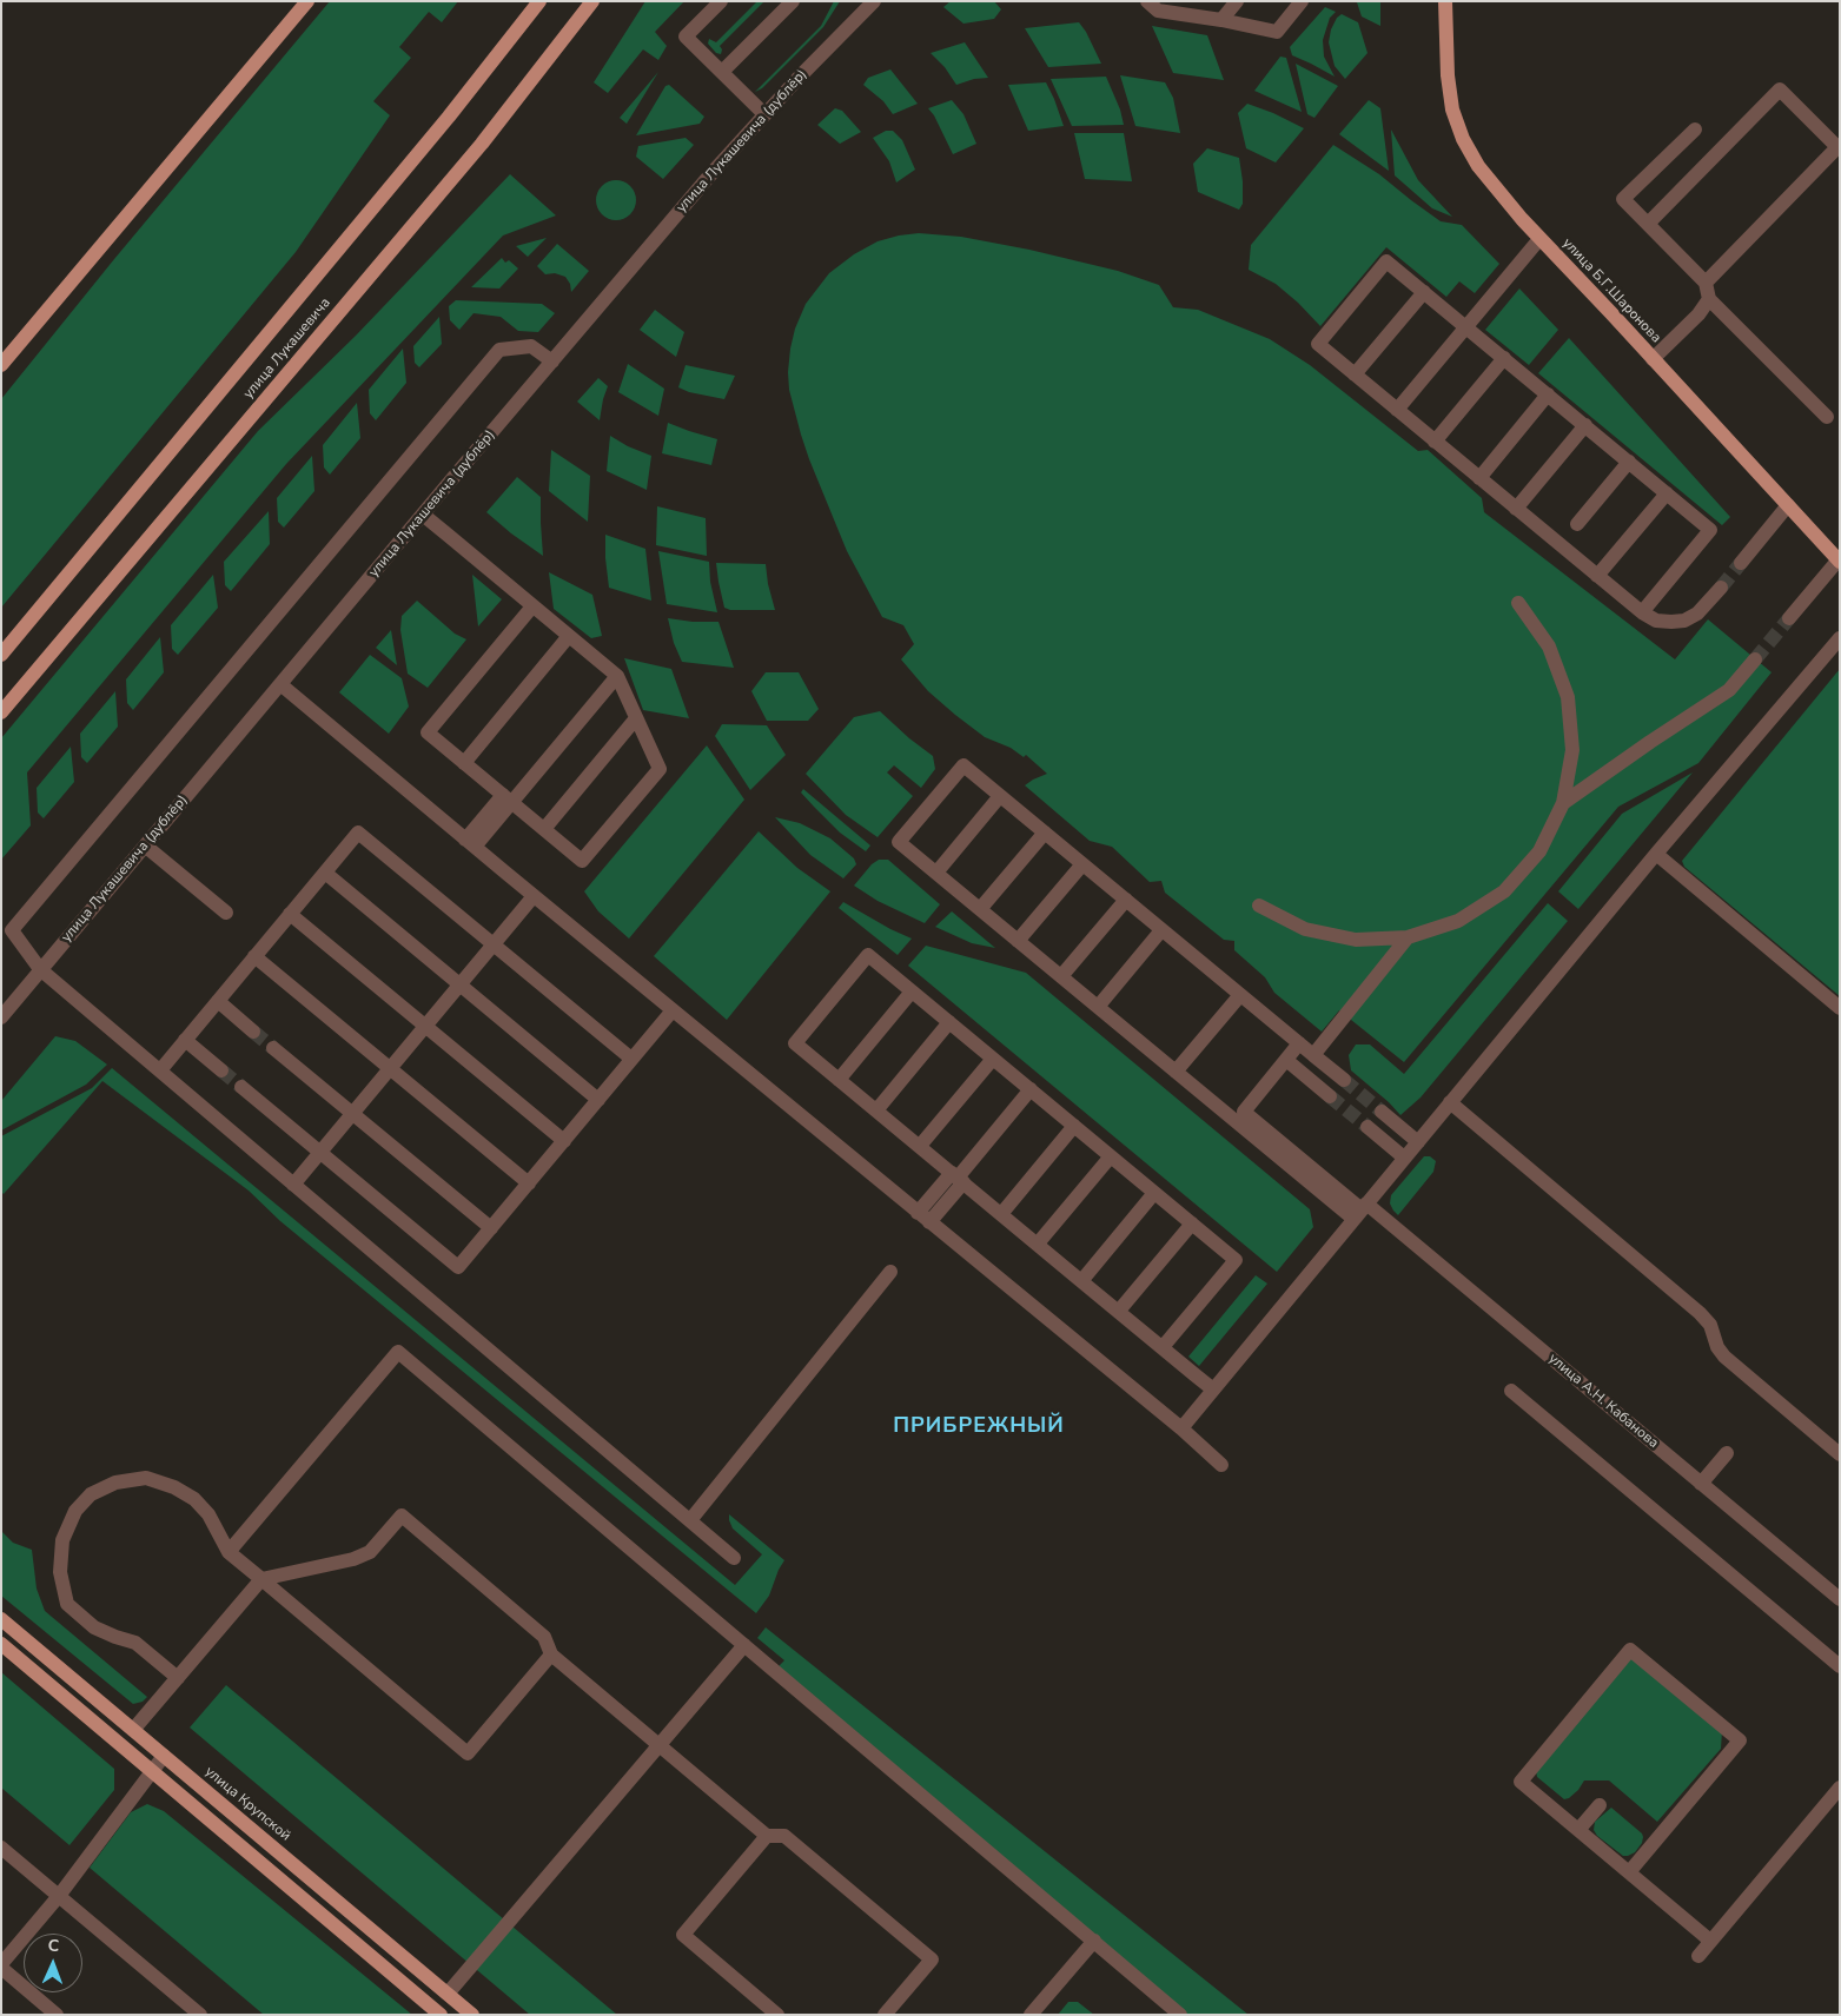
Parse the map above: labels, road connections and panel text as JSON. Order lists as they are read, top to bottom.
{
  "streets": {
    "main road": ["улица Б.Г.Шаронова", "улица Лукашевича", "улица Крупской"],
    "street": ["улица Лукашевича (дублёр)", "улица А.Н. Кабанова"]
  },
  "districts": ["ПРИБРЕЖНЫЙ"],
  "north": "top"
}
